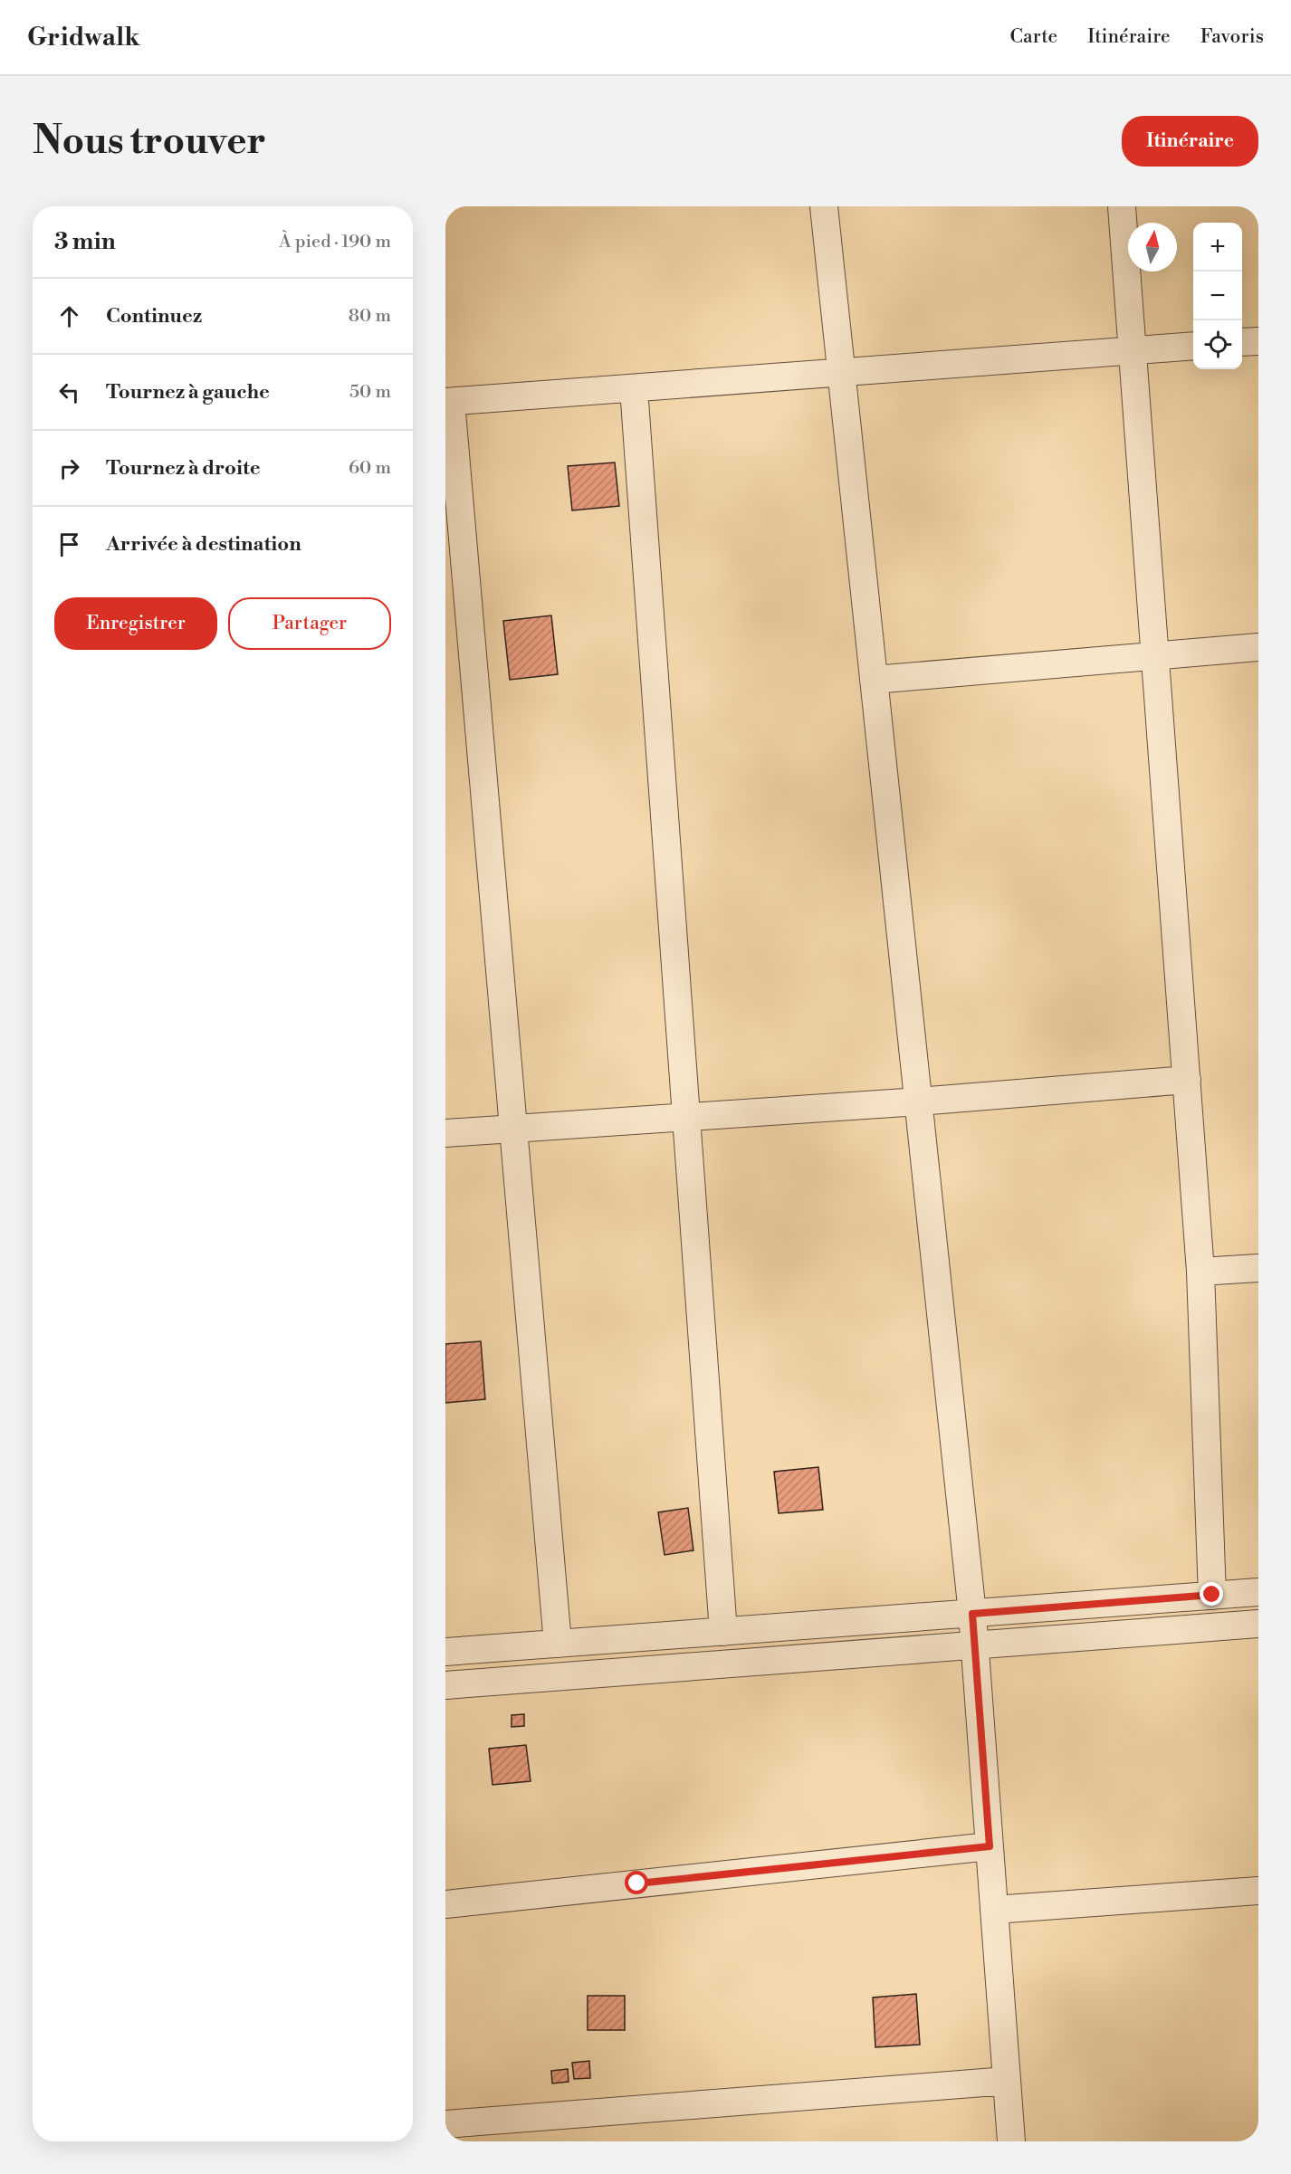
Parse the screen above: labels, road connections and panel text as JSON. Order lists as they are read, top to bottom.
{
  "north": "top",
  "page": {
    "header": "Gridwalk",
    "nav": ["Carte", "Itinéraire", "Favoris"],
    "buttons": [
      "Itinéraire",
      ["Enregistrer", "Partager"]
    ],
    "title": "Nous trouver",
    "heading": ["3 min", "À pied · 190 m"],
    "map_buttons": ["+", "−"],
    "list": [
      ["Continuez", "80 m"],
      ["Tournez à gauche", "50 m"],
      ["Tournez à droite", "60 m"],
      "Arrivée à destination"
    ]
  }
}
